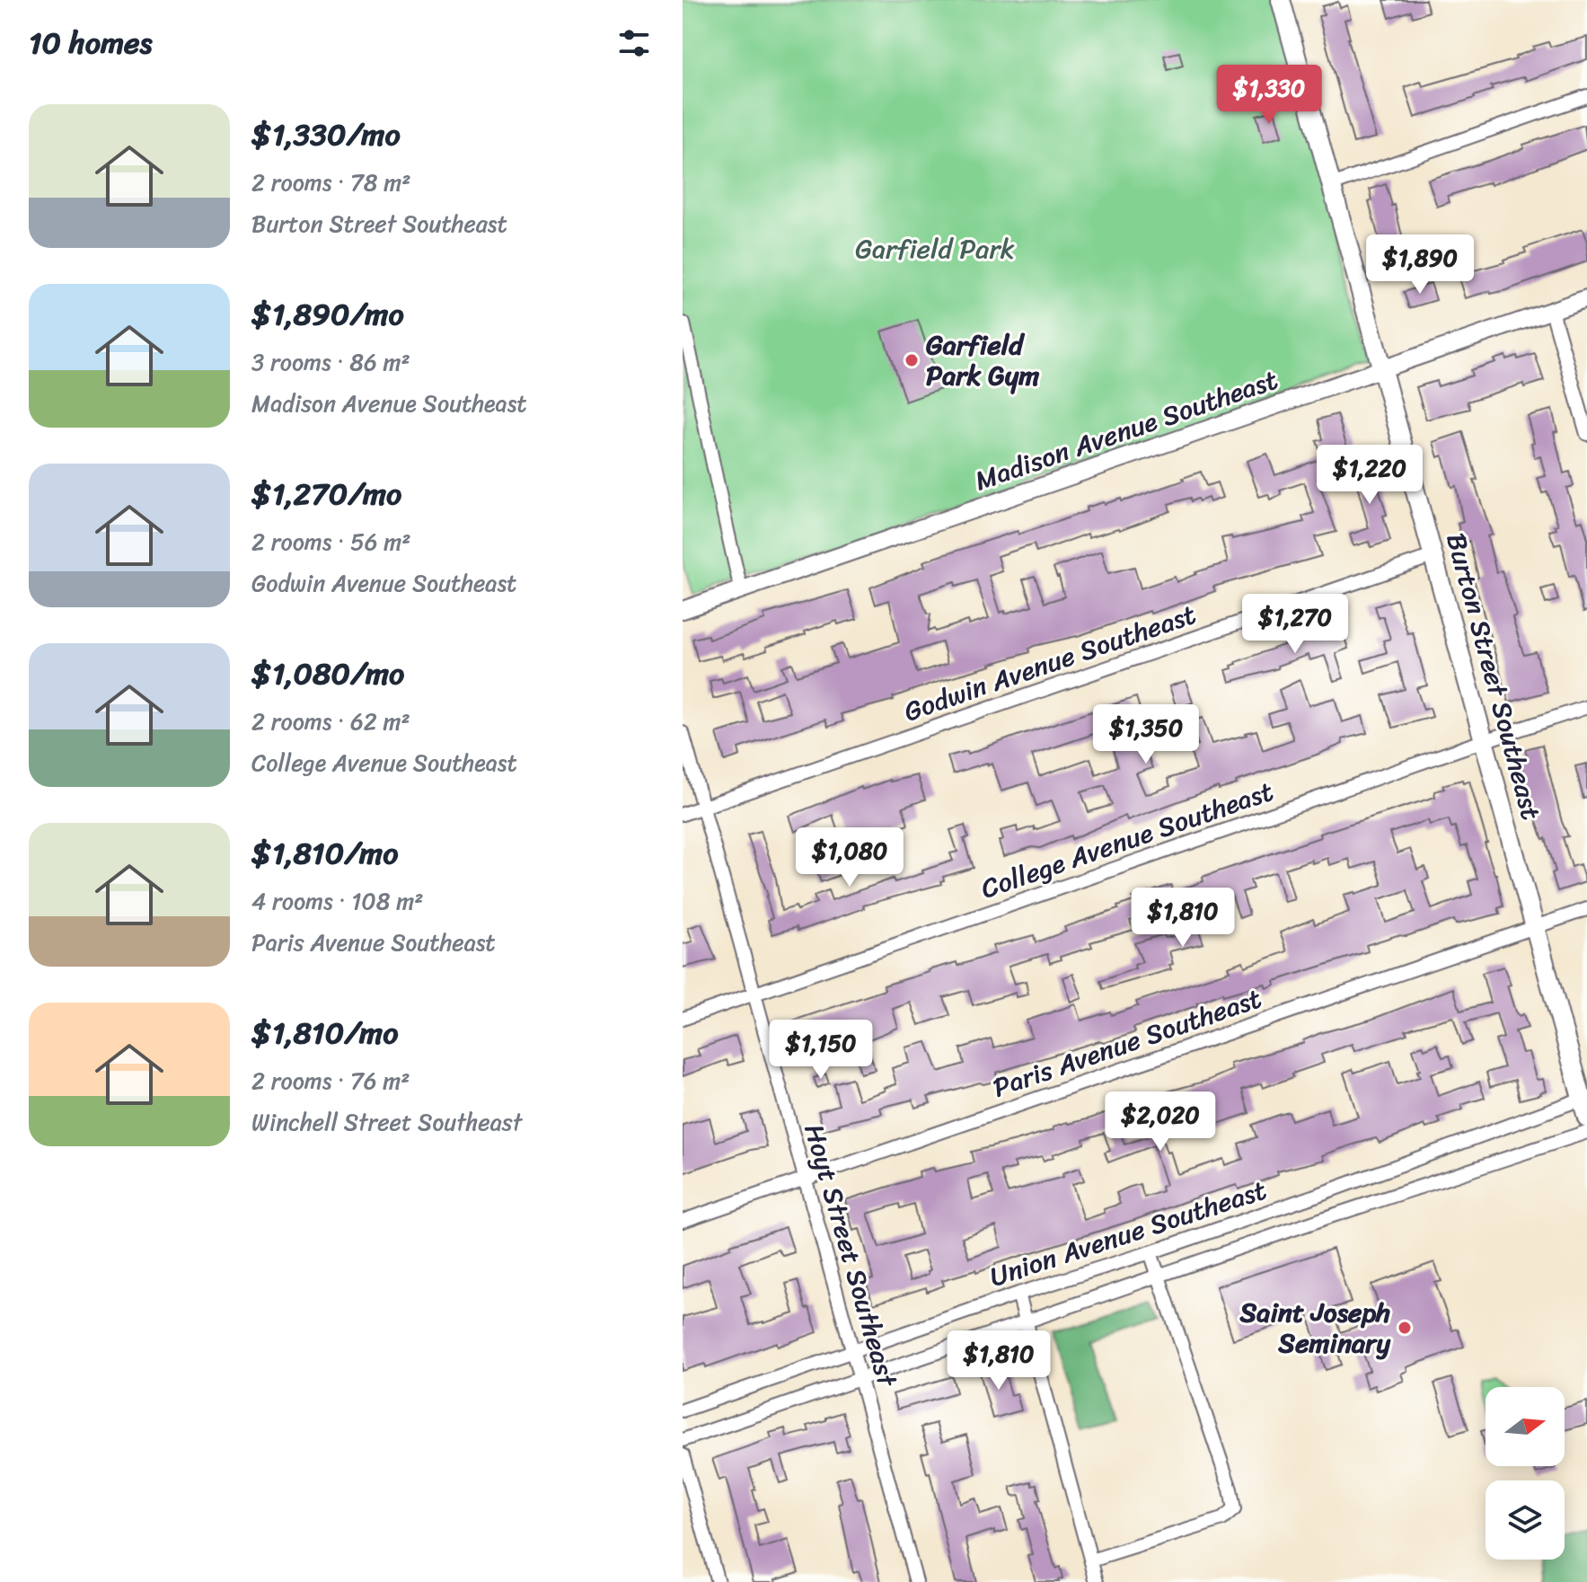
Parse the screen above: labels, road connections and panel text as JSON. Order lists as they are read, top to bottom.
{
  "streets": {
    "main road": ["Burton Street Southeast"],
    "street": [
      "Madison Avenue Southeast",
      "Godwin Avenue Southeast",
      "College Avenue Southeast",
      "Paris Avenue Southeast",
      "Union Avenue Southeast",
      "Hoyt Street Southeast"
    ]
  },
  "crossings": [
    ["Madison Avenue Southeast", "Burton Street Southeast"],
    ["Godwin Avenue Southeast", "Burton Street Southeast"],
    ["Godwin Avenue Southeast", "Hoyt Street Southeast"],
    ["Burton Street Southeast", "College Avenue Southeast"],
    ["Burton Street Southeast", "Paris Avenue Southeast"],
    ["Burton Street Southeast", "Union Avenue Southeast"],
    ["College Avenue Southeast", "Hoyt Street Southeast"],
    ["Paris Avenue Southeast", "Hoyt Street Southeast"],
    ["Union Avenue Southeast", "Hoyt Street Southeast"]
  ],
  "parks": ["Garfield Park"],
  "places": ["Garfield Park Gym", "Saint Joseph Seminary"],
  "north": "right",
  "page": {
    "heading": "10 homes",
    "price": [
      "$1,330",
      "$1,890",
      "$1,220",
      "$1,270",
      "$1,350",
      "$1,080",
      "$1,810",
      "$1,150",
      "$2,020",
      "$1,810"
    ],
    "list": [
      {
        "name": "$1,330/mo",
        "note": "2 rooms · 78 m² · Burton Street Southeast"
      },
      {
        "name": "$1,890/mo",
        "note": "3 rooms · 86 m² · Madison Avenue Southeast"
      },
      {
        "name": "$1,270/mo",
        "note": "2 rooms · 56 m² · Godwin Avenue Southeast"
      },
      {
        "name": "$1,080/mo",
        "note": "2 rooms · 62 m² · College Avenue Southeast"
      },
      {
        "name": "$1,810/mo",
        "note": "4 rooms · 108 m² · Paris Avenue Southeast"
      },
      {
        "name": "$1,810/mo",
        "note": "2 rooms · 76 m² · Winchell Street Southeast"
      }
    ]
  }
}
